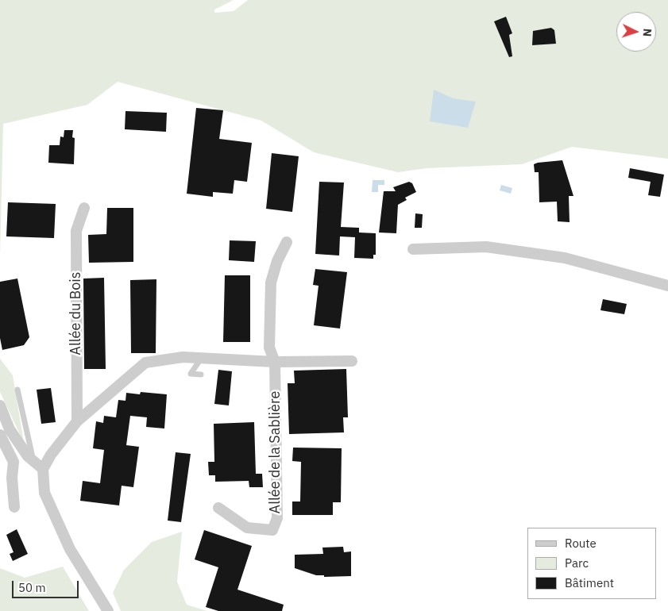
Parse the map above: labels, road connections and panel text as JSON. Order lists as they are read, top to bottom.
{
  "streets": {
    "street": ["Allée du Bois", "Allée de la Sablière"]
  },
  "legend": ["Route", "Parc", "Bâtiment"],
  "scale_bar": "50 m",
  "north": "right"
}
